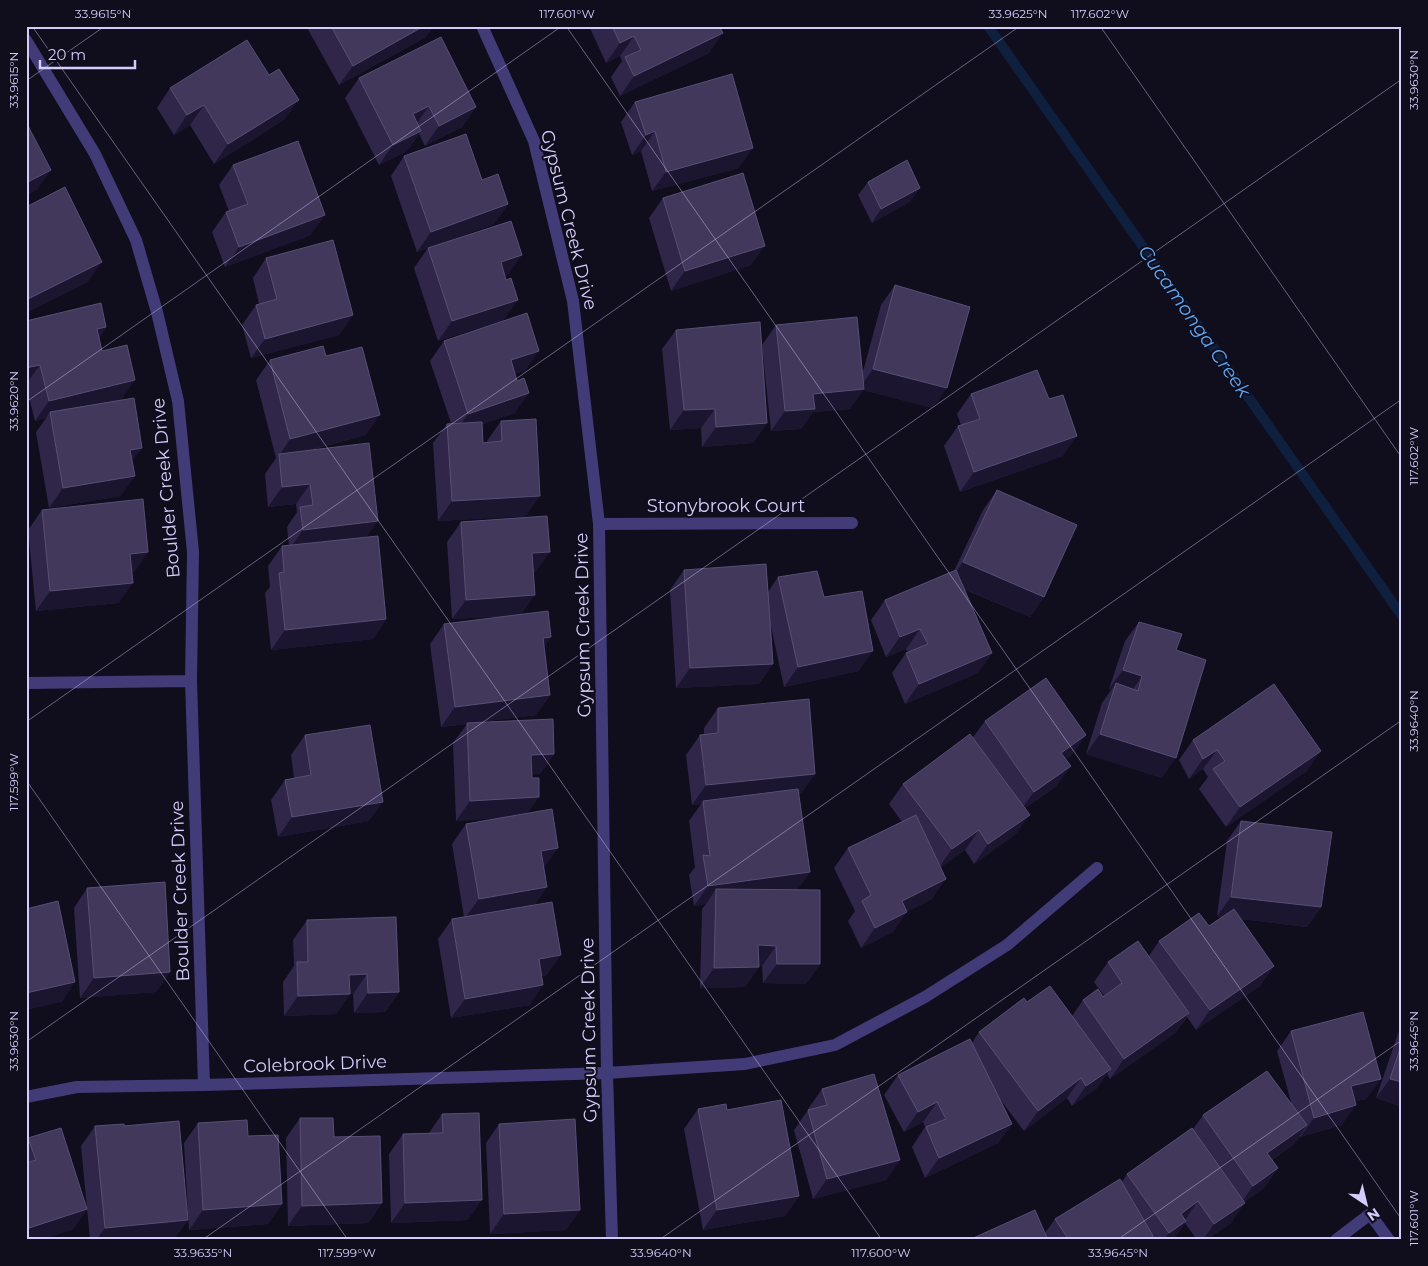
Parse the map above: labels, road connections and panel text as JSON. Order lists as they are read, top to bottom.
{
  "streets": {
    "street": [
      "Gypsum Creek Drive",
      "Boulder Creek Drive",
      "Stonybrook Court",
      "Colebrook Drive"
    ]
  },
  "crossings": [
    ["Gypsum Creek Drive", "Stonybrook Court"],
    ["Gypsum Creek Drive", "Colebrook Drive"],
    ["Boulder Creek Drive", "Colebrook Drive"]
  ],
  "water": ["Cucamonga Creek"],
  "scale_bar": "20 m",
  "north": "bottom right",
  "coordinates": [
    "33.9615°N",
    "117.601°W",
    "33.9625°N",
    "117.602°W",
    "33.9630°N",
    "33.9620°N",
    "33.9640°N",
    "117.599°W",
    "33.9645°N",
    "33.9635°N",
    "117.600°W"
  ]
}
